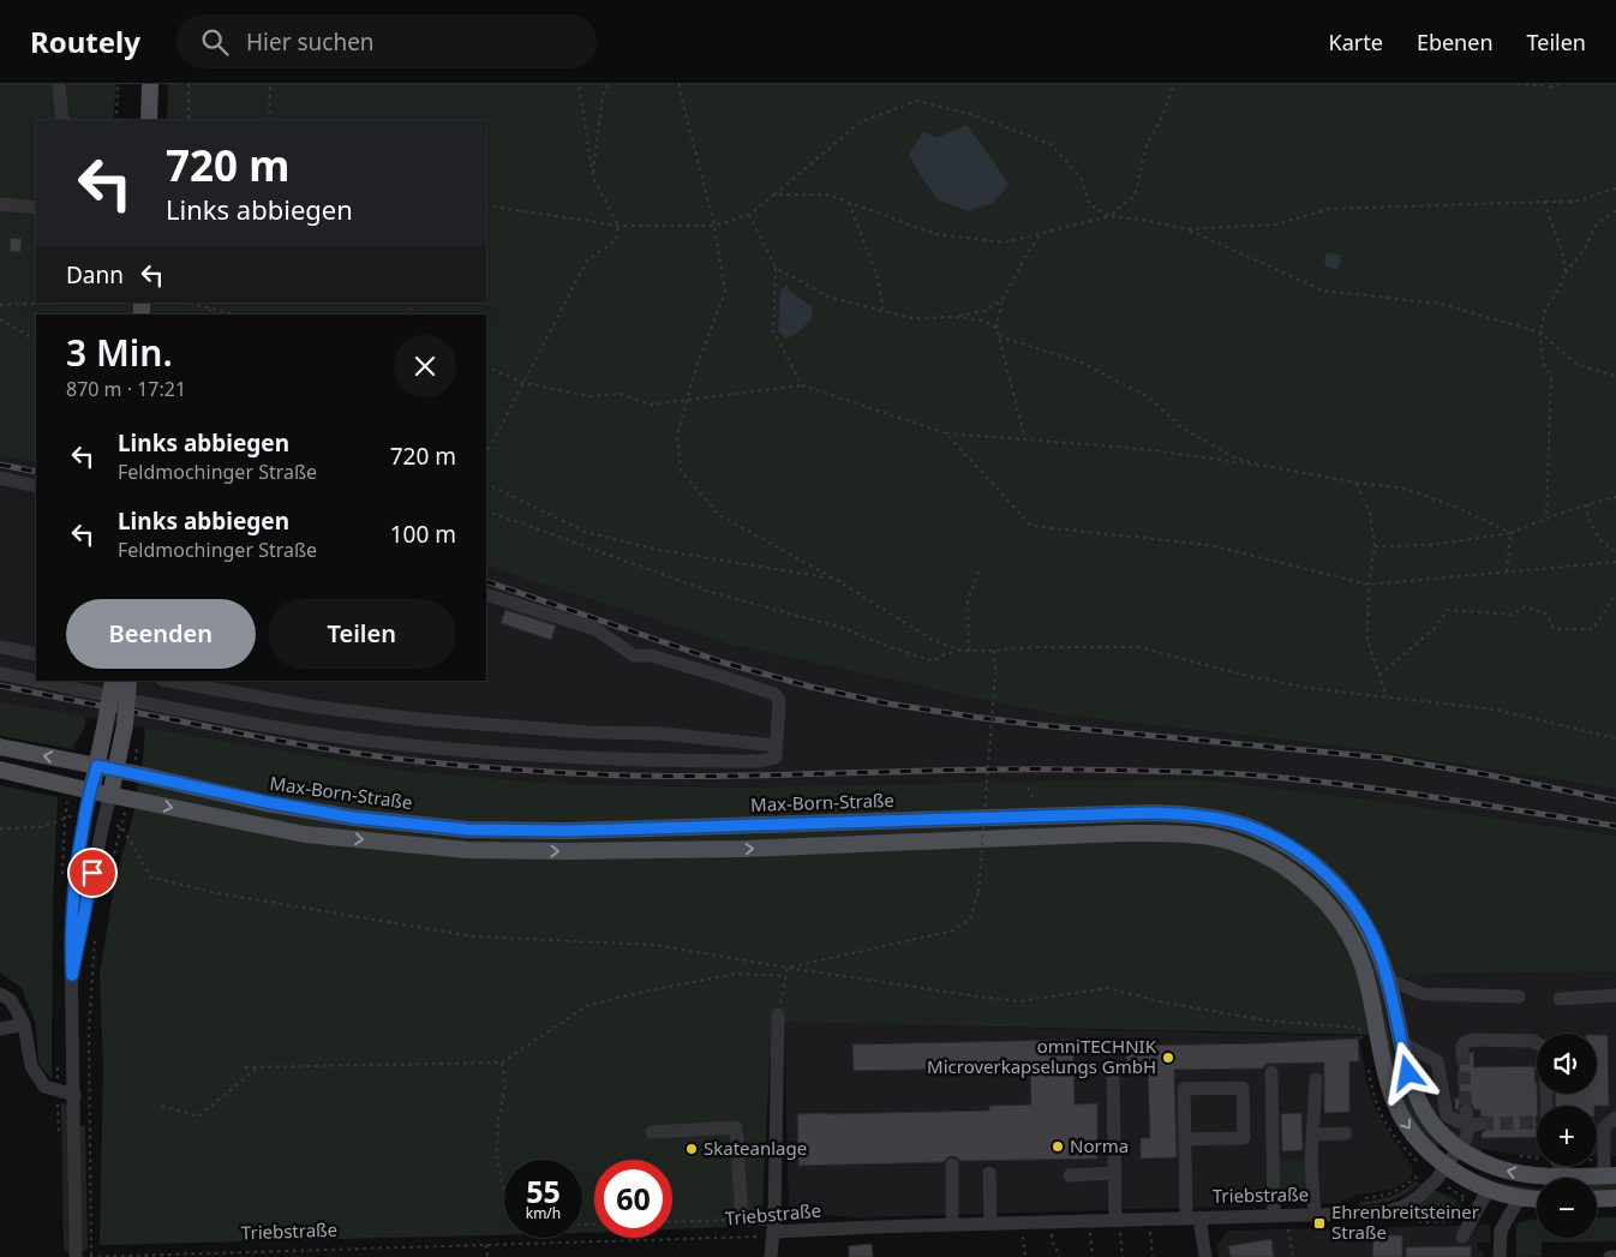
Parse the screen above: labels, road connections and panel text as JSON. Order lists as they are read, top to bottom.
{
  "streets": {
    "main road": ["Max-Born-Straße"],
    "street": ["Triebstraße"]
  },
  "crossings": [
    ["Max-Born-Straße", "Triebstraße"]
  ],
  "places": {
    "other": ["omniTECHNIK Microverkapselungs GmbH", "Norma", "Skateanlage"],
    "transit": ["Ehrenbreitsteiner Straße"]
  },
  "page": {
    "header": "Routely",
    "search": "Hier suchen",
    "nav": ["Karte", "Ebenen", "Teilen"],
    "turn": ["720 m", "Links abbiegen"],
    "then": "Dann",
    "heading": ["3 Min.", "870 m · 17:21"],
    "list": [
      {
        "name": "Links abbiegen",
        "note": "Feldmochinger Straße",
        "value": "720 m"
      },
      {
        "name": "Links abbiegen",
        "note": "Feldmochinger Straße",
        "value": "100 m"
      }
    ],
    "buttons": ["Beenden", "Teilen"],
    "map_buttons": ["+", "−"],
    "speed": "55 km/h",
    "limit": "60"
  }
}
